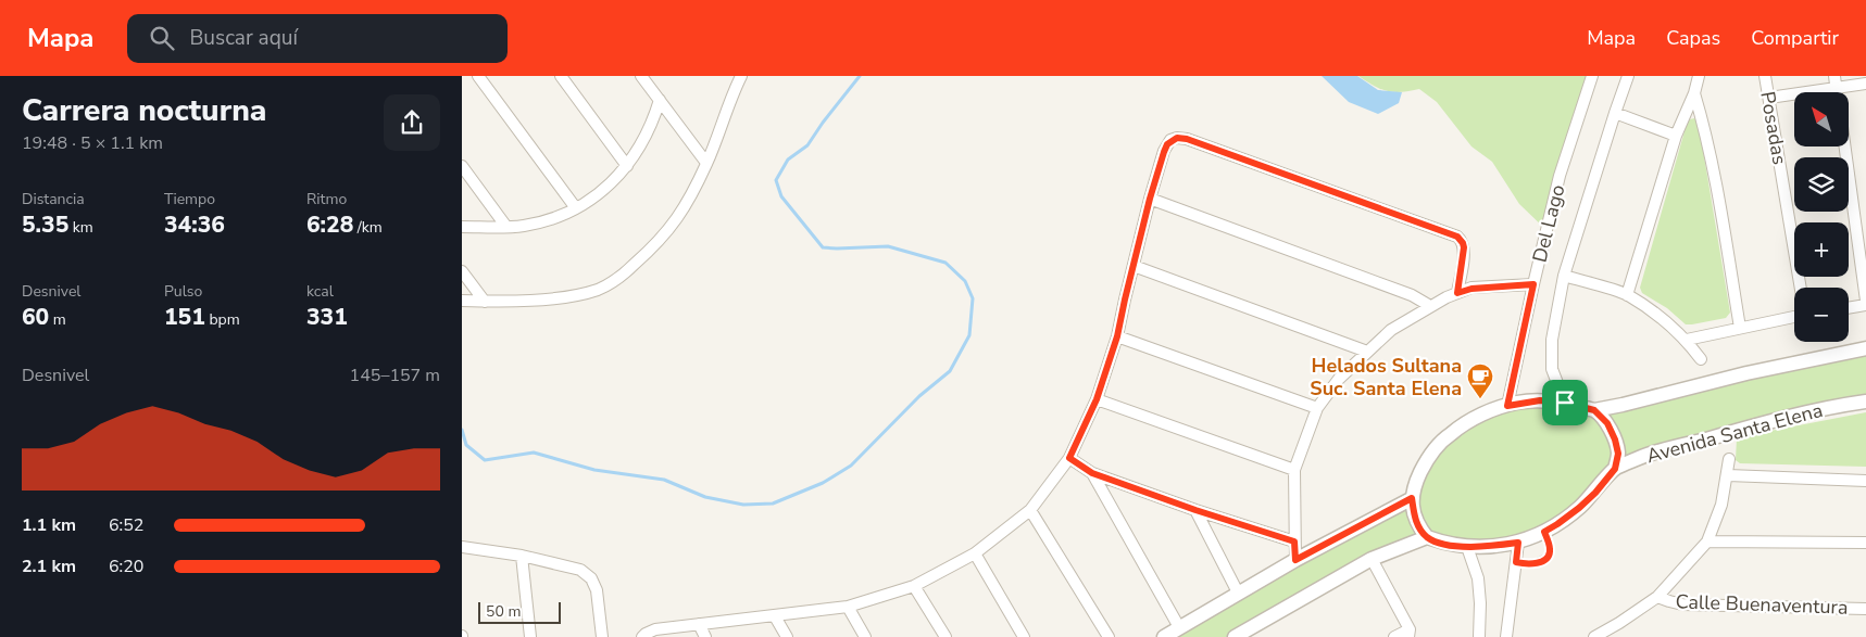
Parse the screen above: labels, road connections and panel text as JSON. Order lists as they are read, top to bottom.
{
  "streets": {
    "street": [
      "Posadas",
      "Del Lago",
      "Avenida Santa Elena",
      "Calle Buenaventura"
    ]
  },
  "crossings": [
    ["Del Lago", "Avenida Santa Elena"]
  ],
  "places": {
    "cafe": ["Helados Sultana Suc. Santa Elena"]
  },
  "scale_bar": "50 m",
  "north": "top left",
  "page": {
    "header": "Mapa",
    "search": "Buscar aquí",
    "nav": ["Mapa", "Capas", "Compartir"],
    "heading": ["Carrera nocturna", "19:48 · 5 × 1.1 km"],
    "map_buttons": ["+", "−"],
    "stats": [
      ["Distancia", "5.35 km"],
      ["Tiempo", "34:36"],
      ["Ritmo", "6:28 /km"],
      ["Desnivel", "60 m"],
      ["Pulso", "151 bpm"],
      ["kcal", "331"]
    ],
    "chart": ["Desnivel", "145–157 m"],
    "list": [
      {
        "name": "1.1 km",
        "note": "6:52"
      },
      {
        "name": "2.1 km",
        "note": "6:20"
      }
    ],
    "scale": "50 m"
  }
}
